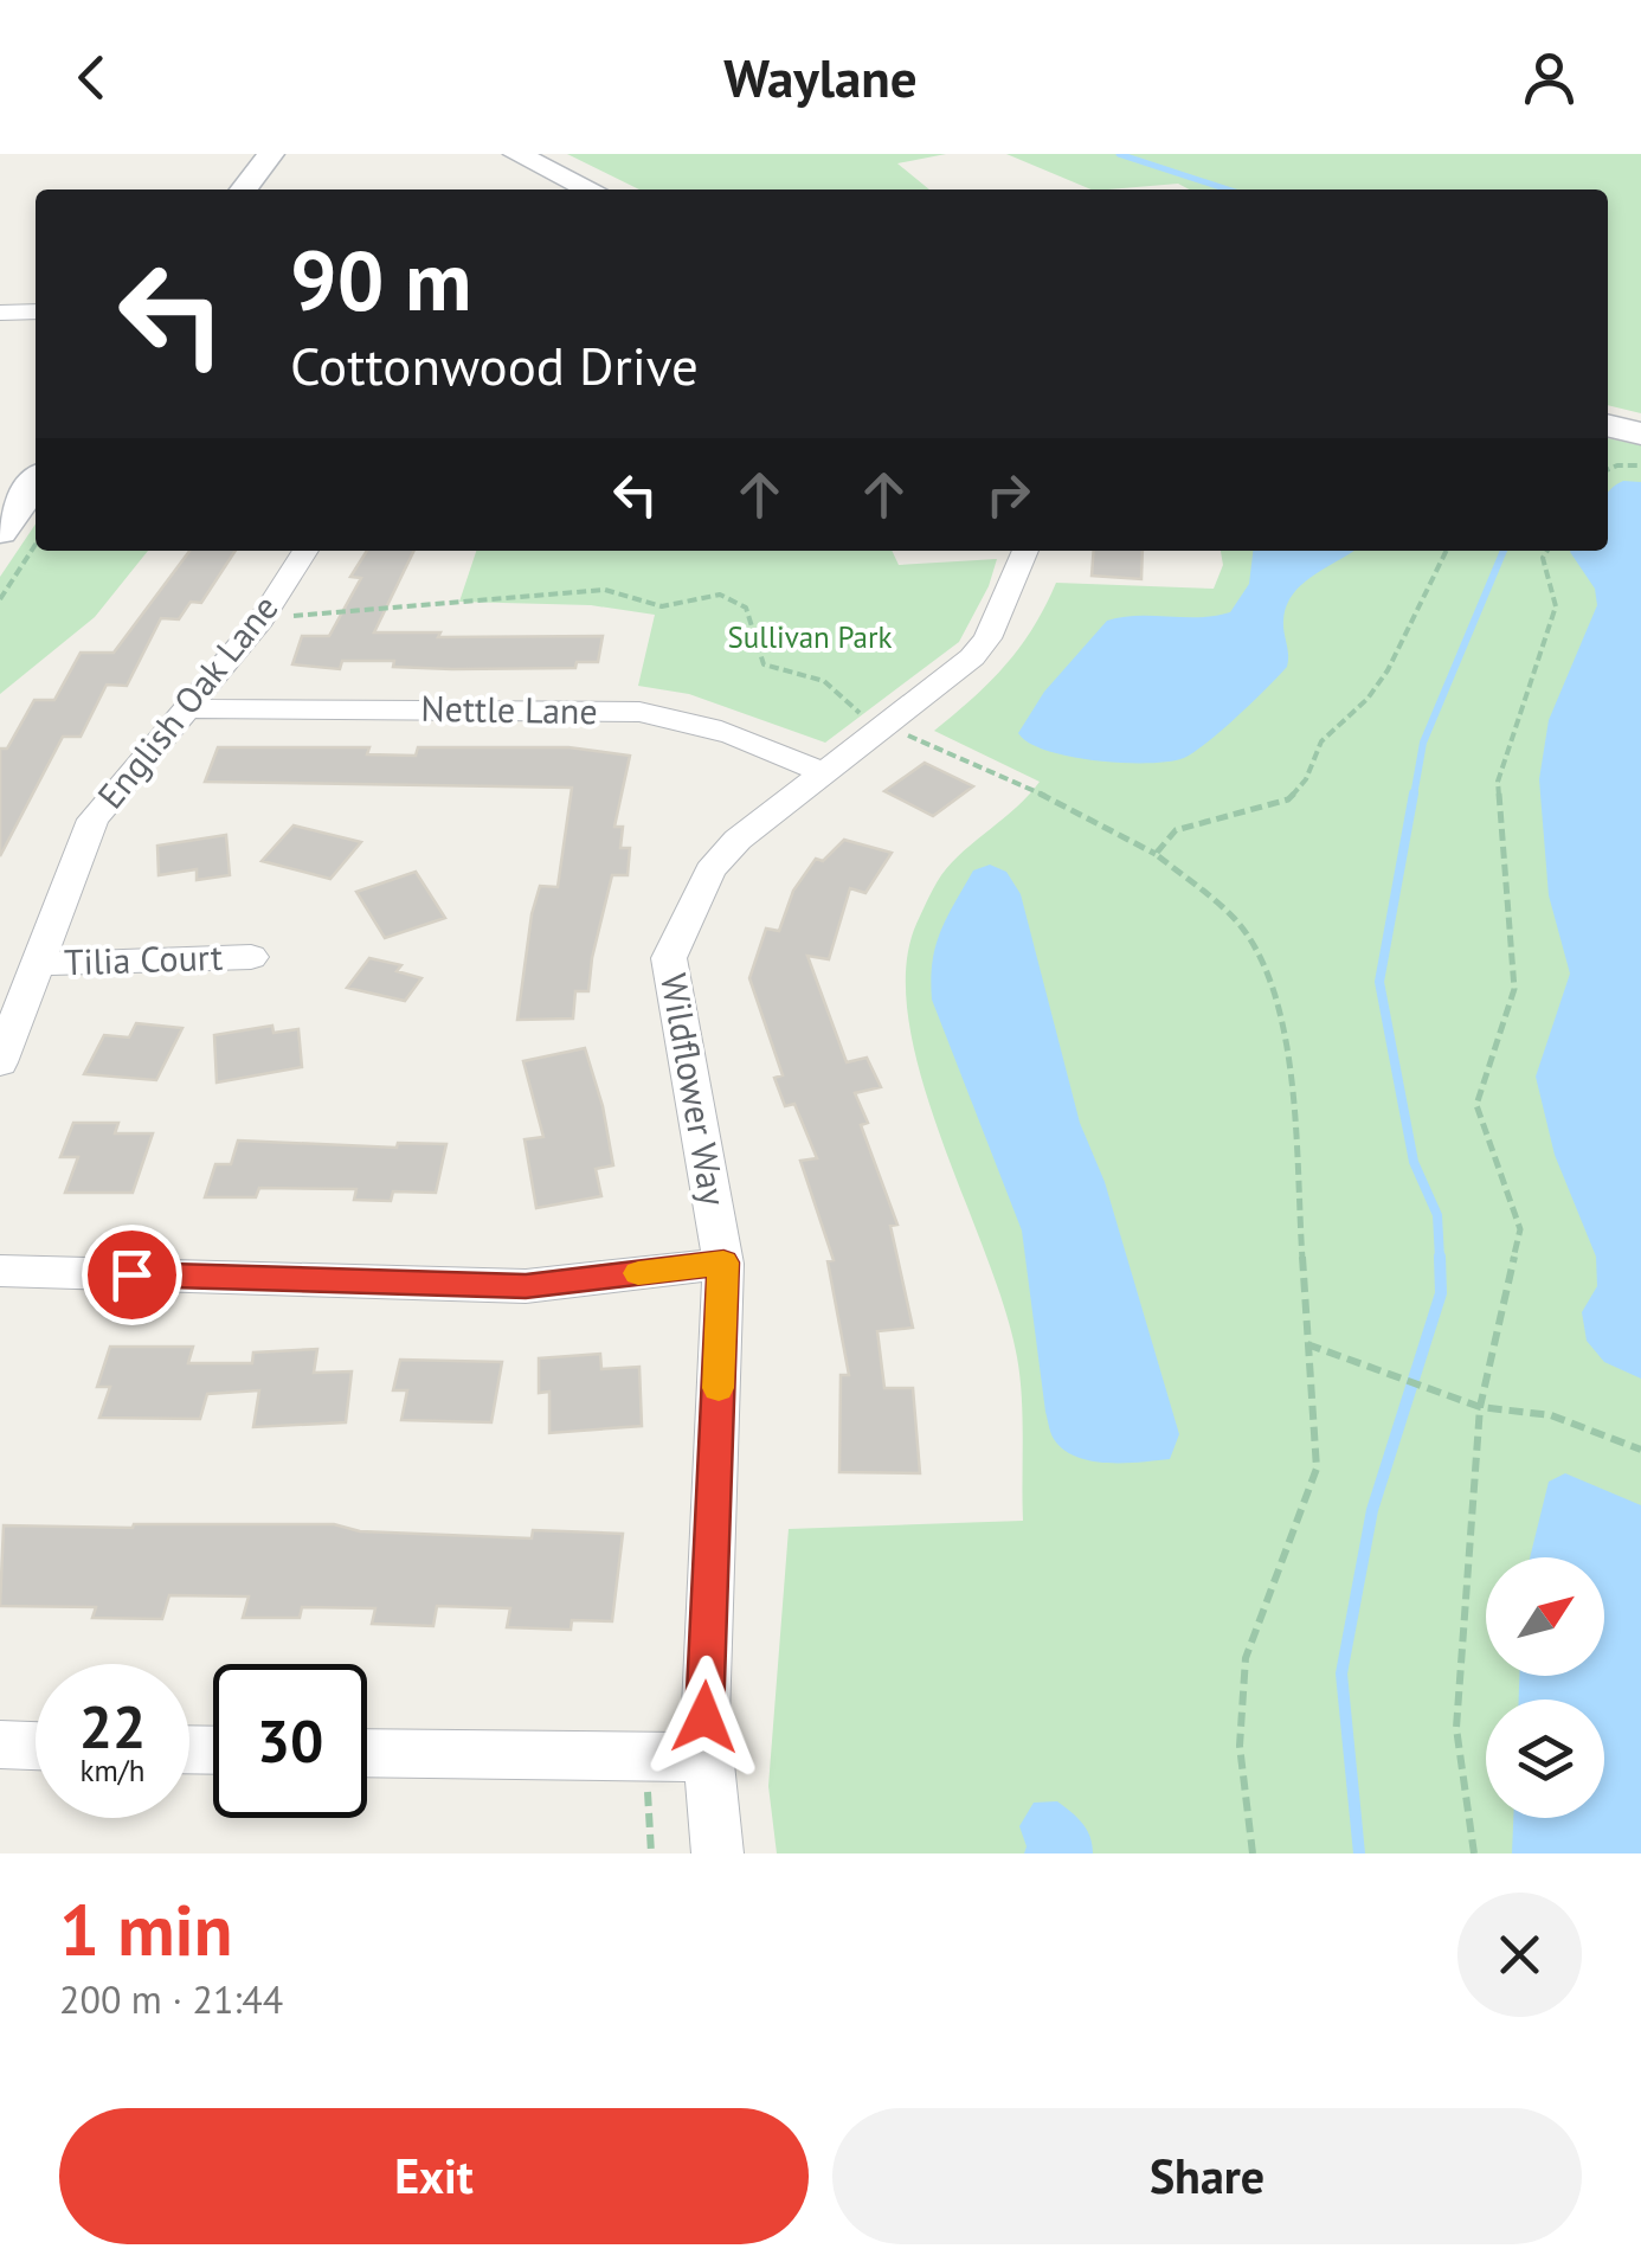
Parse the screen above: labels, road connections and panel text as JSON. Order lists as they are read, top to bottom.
{
  "streets": {
    "street": [
      "English Oak Lane",
      "Nettle Lane",
      "Tilia Court",
      "Wildflower Way"
    ]
  },
  "crossings": [
    ["English Oak Lane", "Nettle Lane"],
    ["English Oak Lane", "Tilia Court"],
    ["Nettle Lane", "Wildflower Way"]
  ],
  "parks": ["Sullivan Park"],
  "north": "top right",
  "page": {
    "header": "Waylane",
    "turn": ["90 m", "Cottonwood Drive"],
    "speed": "22 km/h",
    "limit": "30",
    "heading": ["1 min", "200 m · 21:44"],
    "buttons": ["Exit", "Share"]
  }
}
